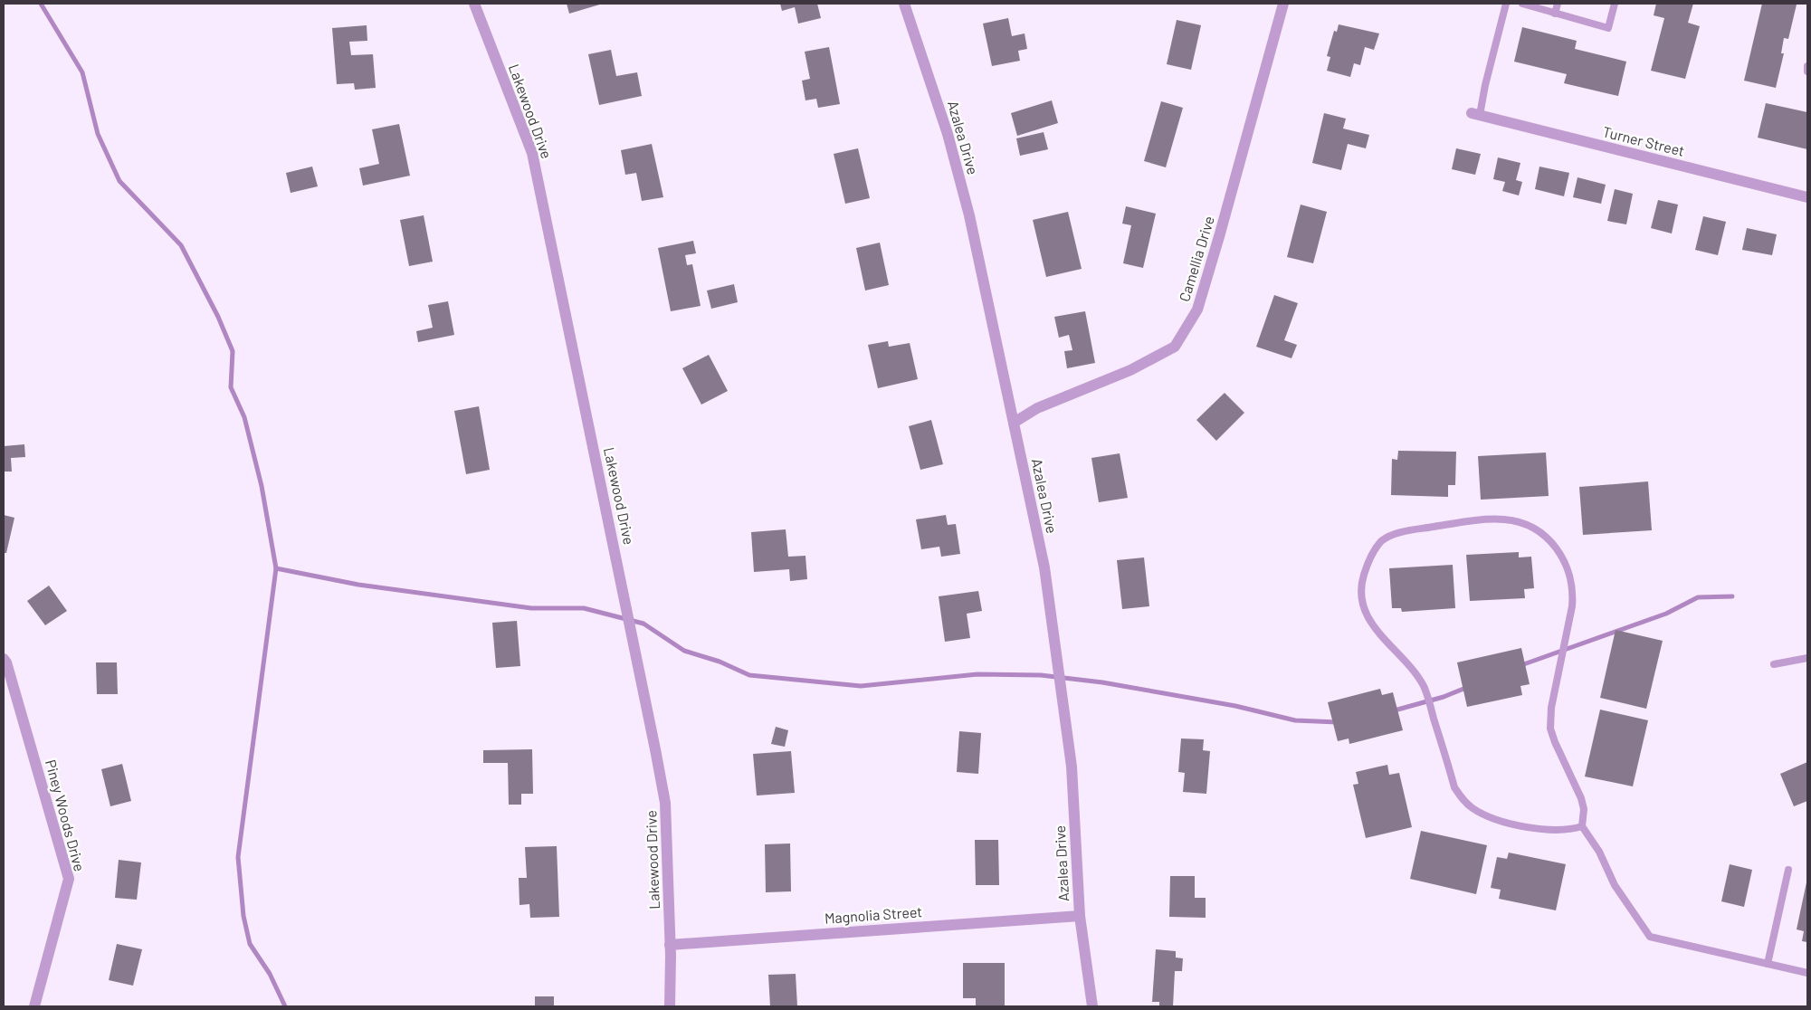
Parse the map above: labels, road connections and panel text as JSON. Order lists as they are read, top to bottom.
{
  "streets": {
    "street": [
      "Lakewood Drive",
      "Azalea Drive",
      "Turner Street",
      "Camellia Drive",
      "Piney Woods Drive",
      "Magnolia Street"
    ]
  },
  "crossings": [
    ["Lakewood Drive", "Magnolia Street"],
    ["Azalea Drive", "Camellia Drive"],
    ["Azalea Drive", "Magnolia Street"]
  ]
}
